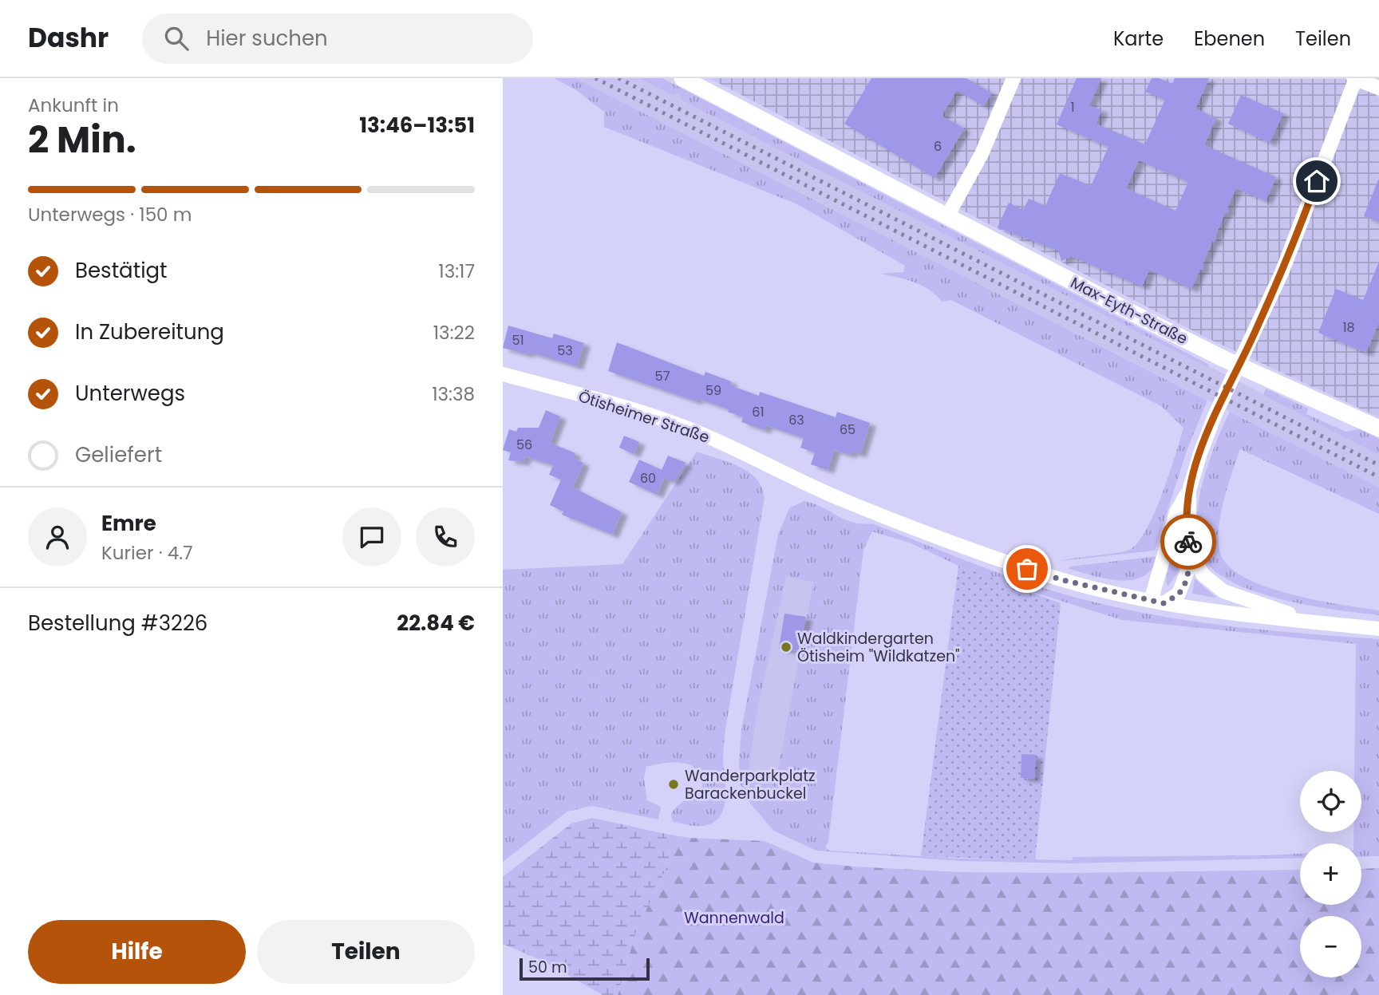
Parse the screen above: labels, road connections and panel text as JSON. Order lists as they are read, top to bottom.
{
  "streets": {
    "street": ["Max-Eyth-Straße", "Ötisheimer Straße"]
  },
  "parks": ["Wannenwald"],
  "places": ["Waldkindergarten Ötisheim \"Wildkatzen\"", "Wanderparkplatz Barackenbuckel"],
  "house_numbers": [
    "1",
    "6",
    "18",
    "51",
    "53",
    "57",
    "59",
    "61",
    "63",
    "65",
    "56",
    "60"
  ],
  "scale_bar": "50 m",
  "page": {
    "header": "Dashr",
    "search": "Hier suchen",
    "nav": ["Karte", "Ebenen", "Teilen"],
    "heading": ["2 Min.", "Ankunft in", "13:46–13:51"],
    "panel": [
      "Emre",
      "Kurier · 4.7",
      "Bestellung #3226",
      "22.84 €"
    ],
    "bar": "Unterwegs · 150 m",
    "list": [
      ["Bestätigt", "13:17"],
      ["In Zubereitung", "13:22"],
      ["Unterwegs", "13:38"],
      "Geliefert"
    ],
    "map_buttons": ["+", "−"],
    "buttons": ["Hilfe", "Teilen"],
    "scale": "50 m"
  }
}
